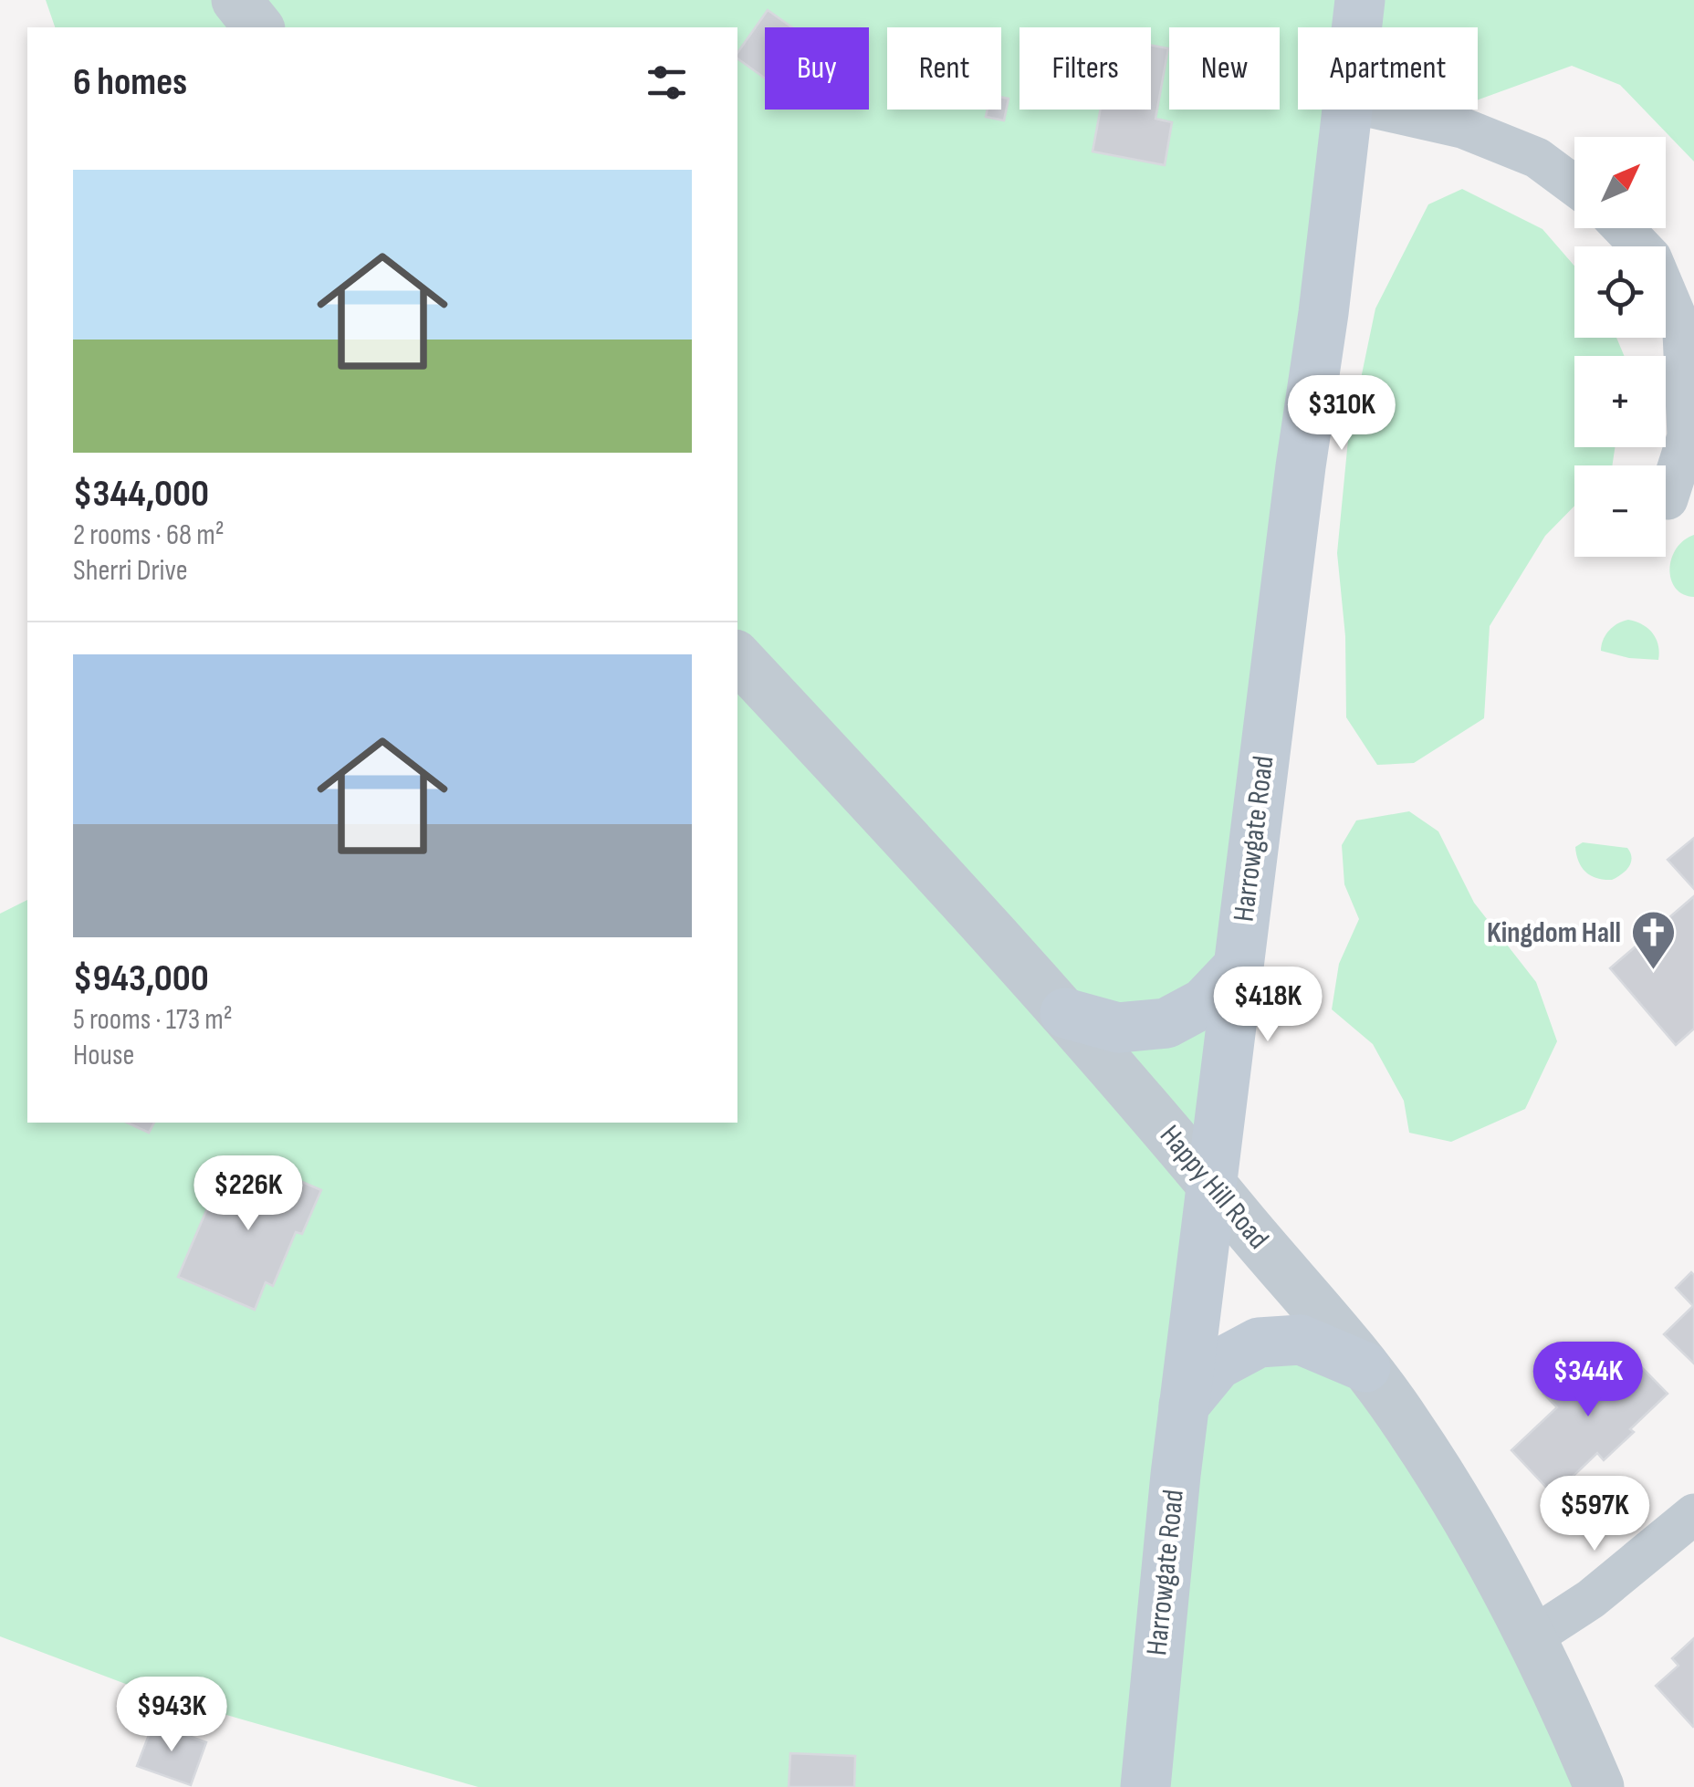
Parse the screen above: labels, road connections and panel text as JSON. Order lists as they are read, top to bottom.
{
  "streets": {
    "main road": ["Harrowgate Road"],
    "street": ["Happy Hill Road"]
  },
  "crossings": [
    ["Harrowgate Road", "Happy Hill Road"]
  ],
  "places": {
    "church": ["Kingdom Hall"]
  },
  "north": "top right",
  "page": {
    "chip": [
      "Buy",
      "Rent",
      "Filters",
      "New",
      "Apartment"
    ],
    "heading": "6 homes",
    "map_buttons": ["+", "−"],
    "list": [
      {
        "name": "$344,000",
        "note": "2 rooms · 68 m² · Sherri Drive"
      },
      {
        "name": "$943,000",
        "note": "5 rooms · 173 m² · House"
      }
    ],
    "price": [
      "$310K",
      "$418K",
      "$226K",
      "$344K",
      "$597K",
      "$943K"
    ]
  }
}
